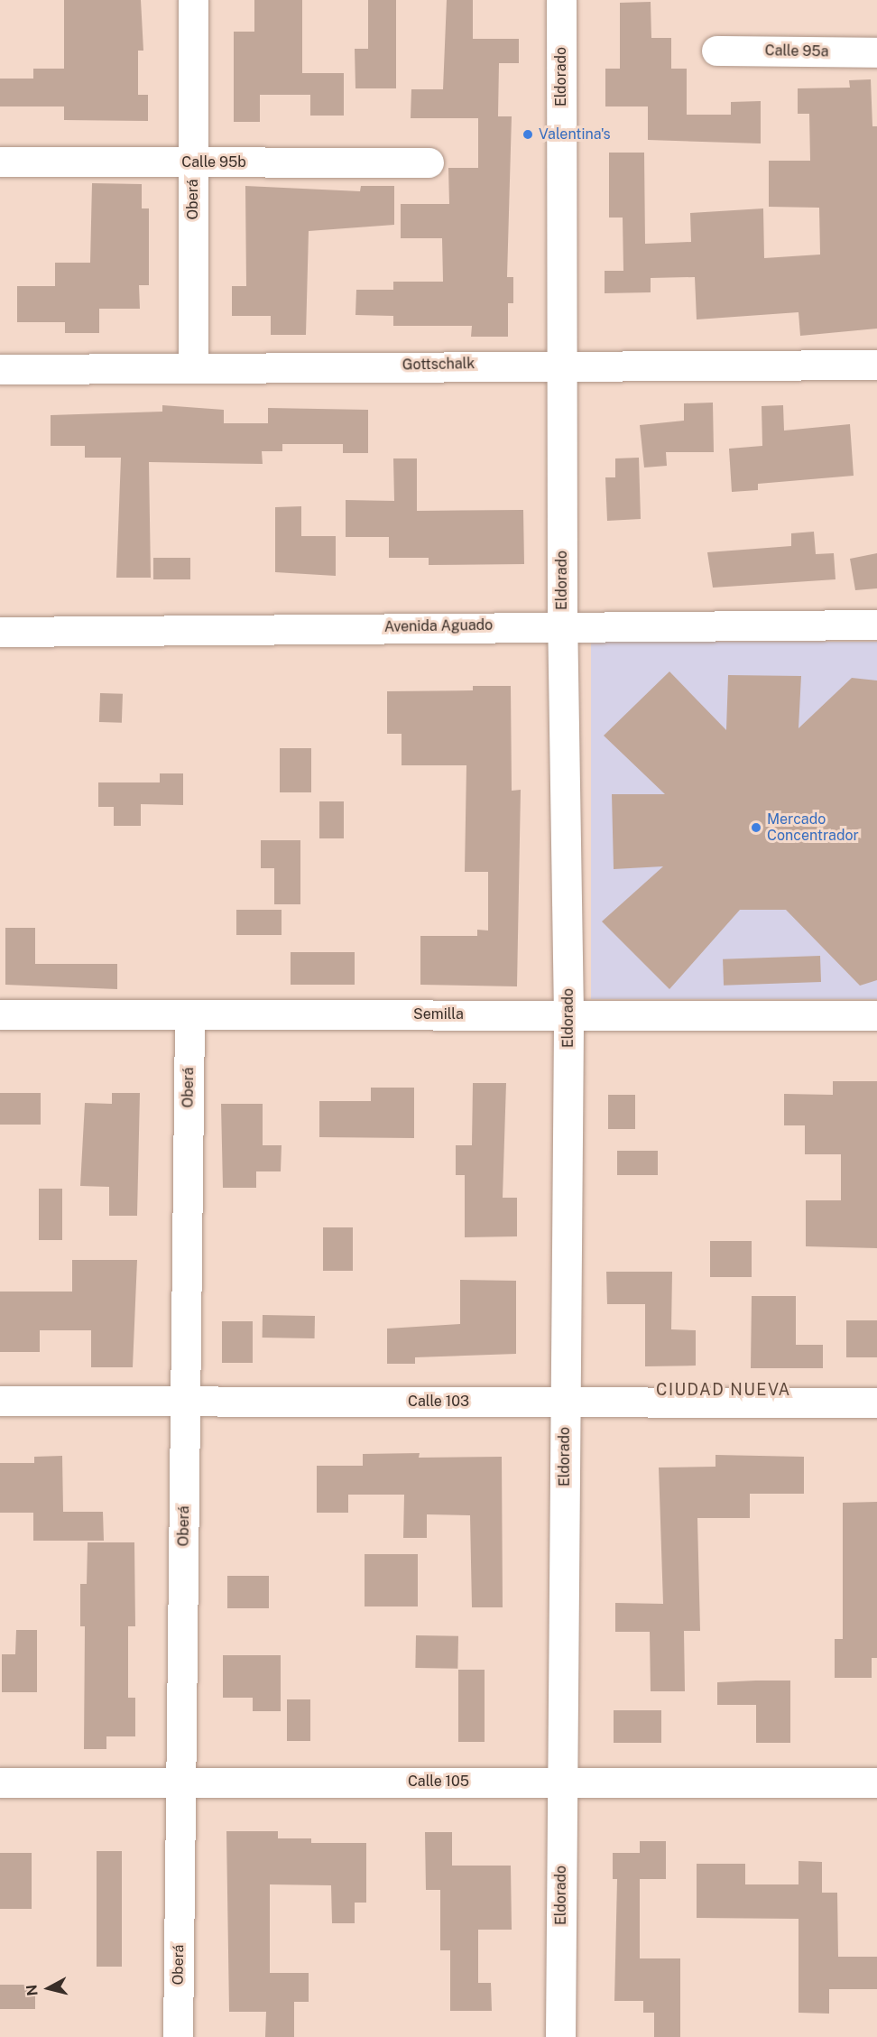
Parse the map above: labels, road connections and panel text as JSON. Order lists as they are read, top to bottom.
{
  "streets": {
    "street": [
      "Calle 95a",
      "Eldorado",
      "Calle 95b",
      "Oberá",
      "Gottschalk",
      "Avenida Aguado",
      "Semilla",
      "Calle 103",
      "Calle 105"
    ]
  },
  "crossings": [
    ["Eldorado", "Gottschalk"],
    ["Eldorado", "Avenida Aguado"],
    ["Eldorado", "Semilla"],
    ["Eldorado", "Calle 103"],
    ["Eldorado", "Calle 105"],
    ["Calle 95b", "Oberá"],
    ["Oberá", "Gottschalk"],
    ["Oberá", "Semilla"],
    ["Oberá", "Calle 103"],
    ["Oberá", "Calle 105"]
  ],
  "districts": ["CIUDAD NUEVA"],
  "places": ["Valentina's", "Mercado Concentrador"],
  "north": "left"
}
